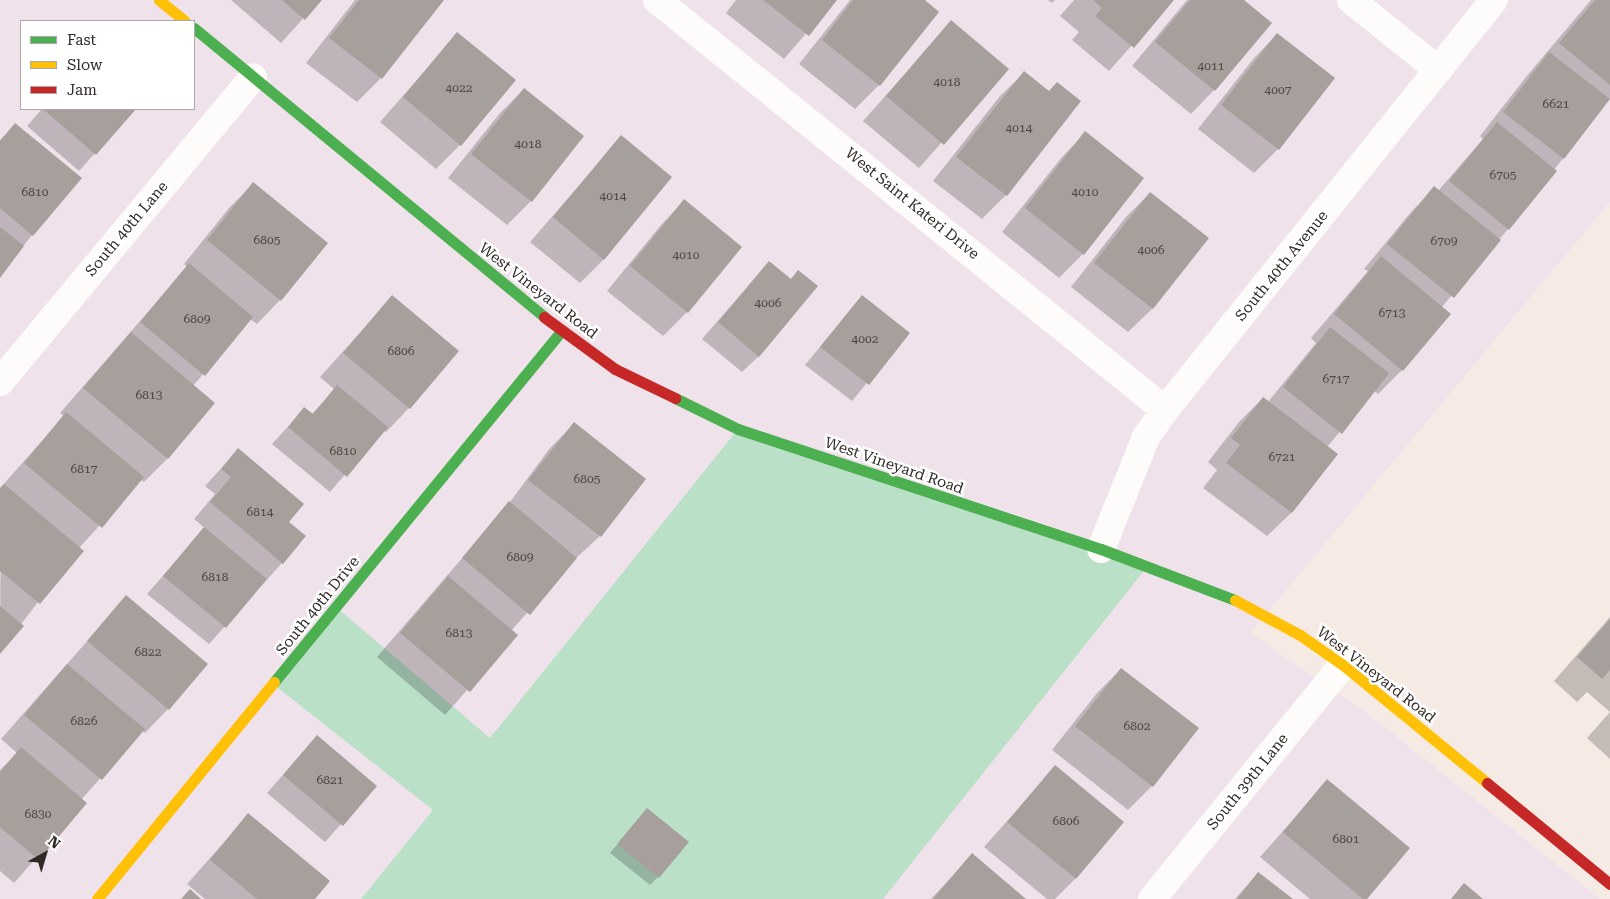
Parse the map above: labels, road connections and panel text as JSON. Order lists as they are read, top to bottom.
{
  "streets": {
    "street": [
      "West Saint Kateri Drive",
      "South 40th Lane",
      "South 40th Avenue",
      "West Vineyard Road",
      "South 40th Drive",
      "South 39th Lane"
    ]
  },
  "crossings": [
    ["West Saint Kateri Drive", "South 40th Avenue"],
    ["South 40th Lane", "West Vineyard Road"],
    ["South 40th Avenue", "West Vineyard Road"],
    ["West Vineyard Road", "South 40th Drive"],
    ["West Vineyard Road", "South 39th Lane"]
  ],
  "house_numbers": [
    "4011",
    "4018",
    "4022",
    "4007",
    "6621",
    "4014",
    "4018",
    "6705",
    "6810",
    "4010",
    "4014",
    "6805",
    "6709",
    "4006",
    "4010",
    "4006",
    "6713",
    "6809",
    "4002",
    "6806",
    "6717",
    "6813",
    "6810",
    "6721",
    "6817",
    "6805",
    "6814",
    "6809",
    "6818",
    "6813",
    "6822",
    "6826",
    "6802",
    "6821",
    "6830",
    "6806",
    "6801"
  ],
  "legend": ["Fast", "Slow", "Jam"],
  "north": "top right"
}
